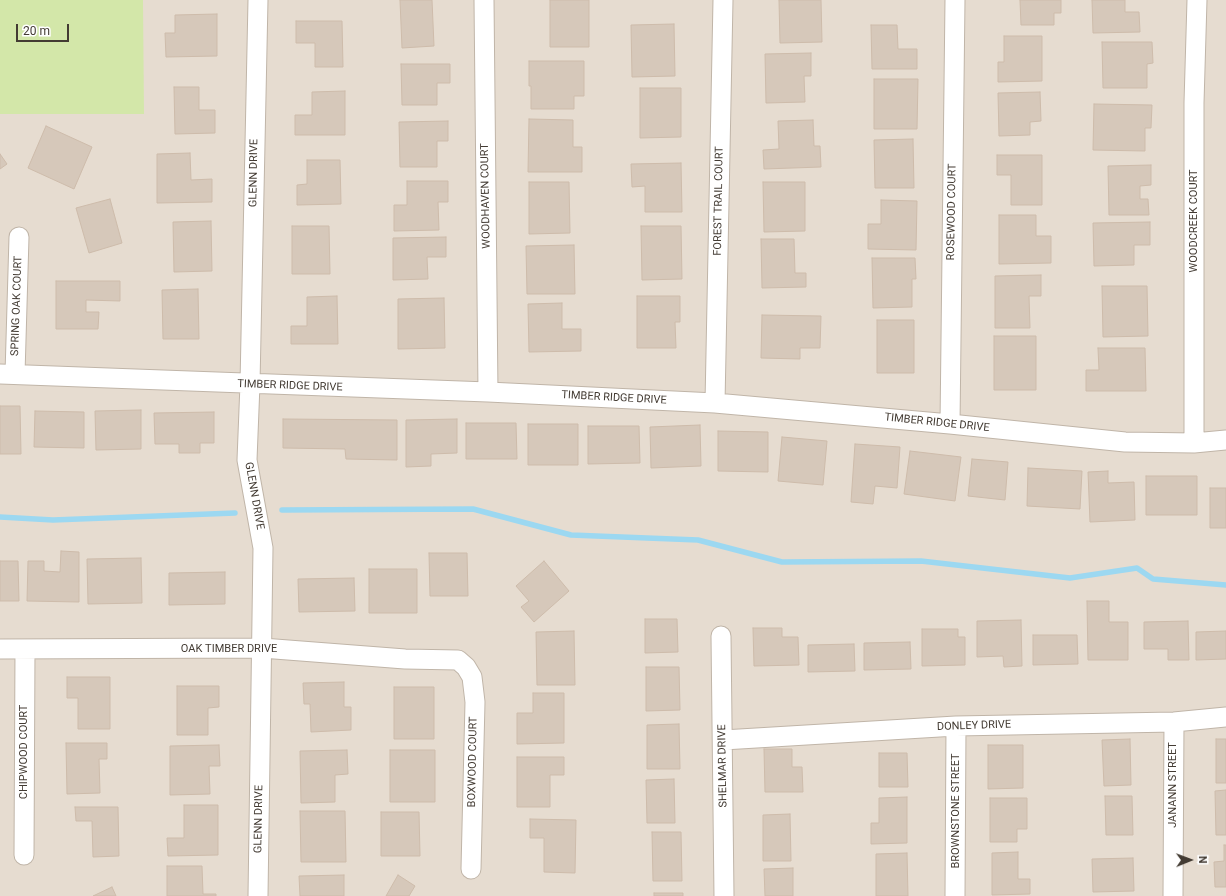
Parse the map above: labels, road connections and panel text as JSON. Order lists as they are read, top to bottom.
{
  "streets": {
    "street": [
      "GLENN DRIVE",
      "WOODHAVEN COURT",
      "FOREST TRAIL COURT",
      "ROSEWOOD COURT",
      "WOODCREEK COURT",
      "SPRING OAK COURT",
      "TIMBER RIDGE DRIVE",
      "OAK TIMBER DRIVE",
      "DONLEY DRIVE",
      "CHIPWOOD COURT",
      "BOXWOOD COURT",
      "SHELMAR DRIVE",
      "JANANN STREET",
      "BROWNSTONE STREET"
    ]
  },
  "crossings": [
    ["GLENN DRIVE", "TIMBER RIDGE DRIVE"],
    ["GLENN DRIVE", "OAK TIMBER DRIVE"],
    ["WOODHAVEN COURT", "TIMBER RIDGE DRIVE"],
    ["FOREST TRAIL COURT", "TIMBER RIDGE DRIVE"],
    ["ROSEWOOD COURT", "TIMBER RIDGE DRIVE"],
    ["WOODCREEK COURT", "TIMBER RIDGE DRIVE"],
    ["SPRING OAK COURT", "TIMBER RIDGE DRIVE"],
    ["OAK TIMBER DRIVE", "CHIPWOOD COURT"],
    ["OAK TIMBER DRIVE", "BOXWOOD COURT"],
    ["DONLEY DRIVE", "SHELMAR DRIVE"],
    ["DONLEY DRIVE", "JANANN STREET"],
    ["DONLEY DRIVE", "BROWNSTONE STREET"]
  ],
  "scale_bar": "20 m",
  "north": "right"
}
